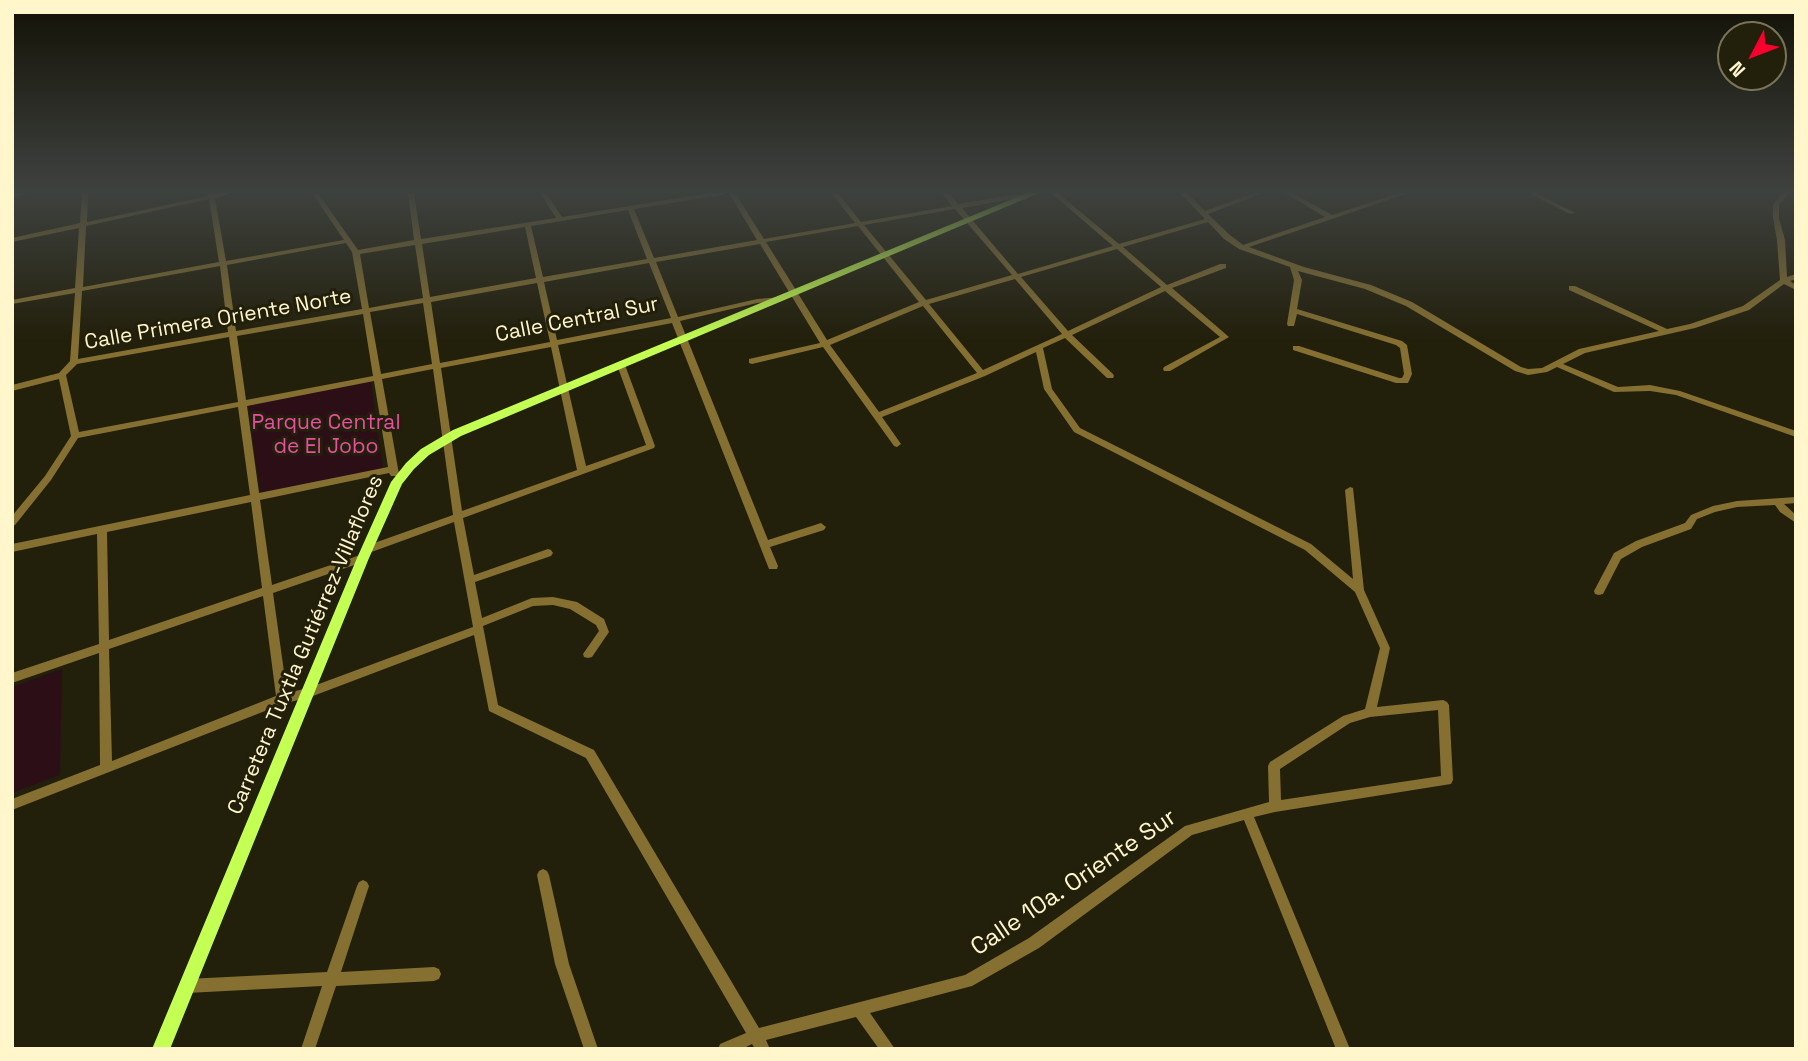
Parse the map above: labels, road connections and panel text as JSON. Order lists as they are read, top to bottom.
{
  "streets": {
    "main road": ["Carretera Tuxtla Gutiérrez-Villaflores"],
    "street": ["Calle Primera Oriente Norte", "Calle Central Sur", "Calle 10a. Oriente Sur"]
  },
  "crossings": [
    ["Calle Central Sur", "Carretera Tuxtla Gutiérrez-Villaflores"]
  ],
  "parks": ["Parque Central de El Jobo"],
  "north": "bottom left"
}
